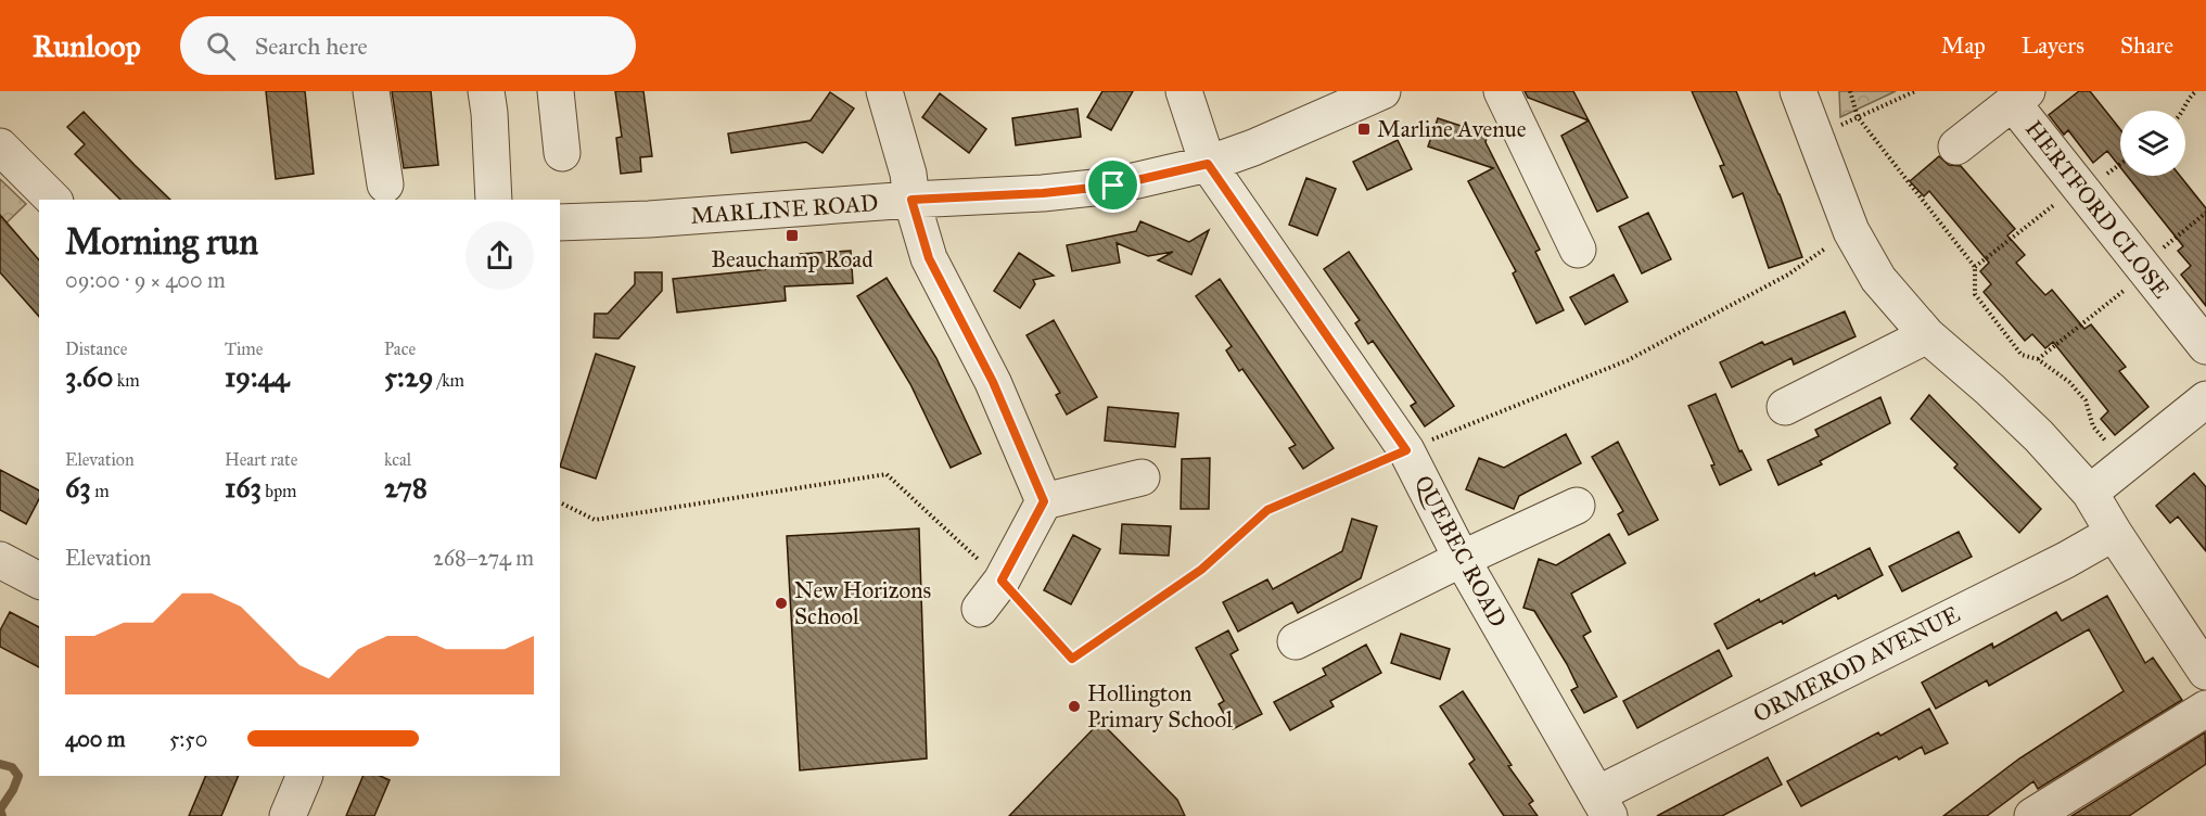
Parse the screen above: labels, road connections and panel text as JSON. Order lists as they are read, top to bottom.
{
  "streets": {
    "street": [
      "MARLINE ROAD",
      "HERTFORD CLOSE",
      "QUEBEC ROAD",
      "ORMEROD AVENUE"
    ]
  },
  "crossings": [
    ["MARLINE ROAD", "QUEBEC ROAD"],
    ["QUEBEC ROAD", "ORMEROD AVENUE"]
  ],
  "places": {
    "transit": ["Marline Avenue", "Beauchamp Road"],
    "other": ["New Horizons School", "Hollington Primary School"]
  },
  "page": {
    "header": "Runloop",
    "search": "Search here",
    "nav": ["Map", "Layers", "Share"],
    "heading": ["Morning run", "09:00 · 9 × 400 m"],
    "stats": [
      ["Distance", "3.60 km"],
      ["Time", "19:44"],
      ["Pace", "5:29 /km"],
      ["Elevation", "63 m"],
      ["Heart rate", "163 bpm"],
      ["kcal", "278"]
    ],
    "chart": ["Elevation", "268–274 m"],
    "list": [
      {
        "name": "400 m",
        "note": "5:50"
      }
    ]
  }
}
